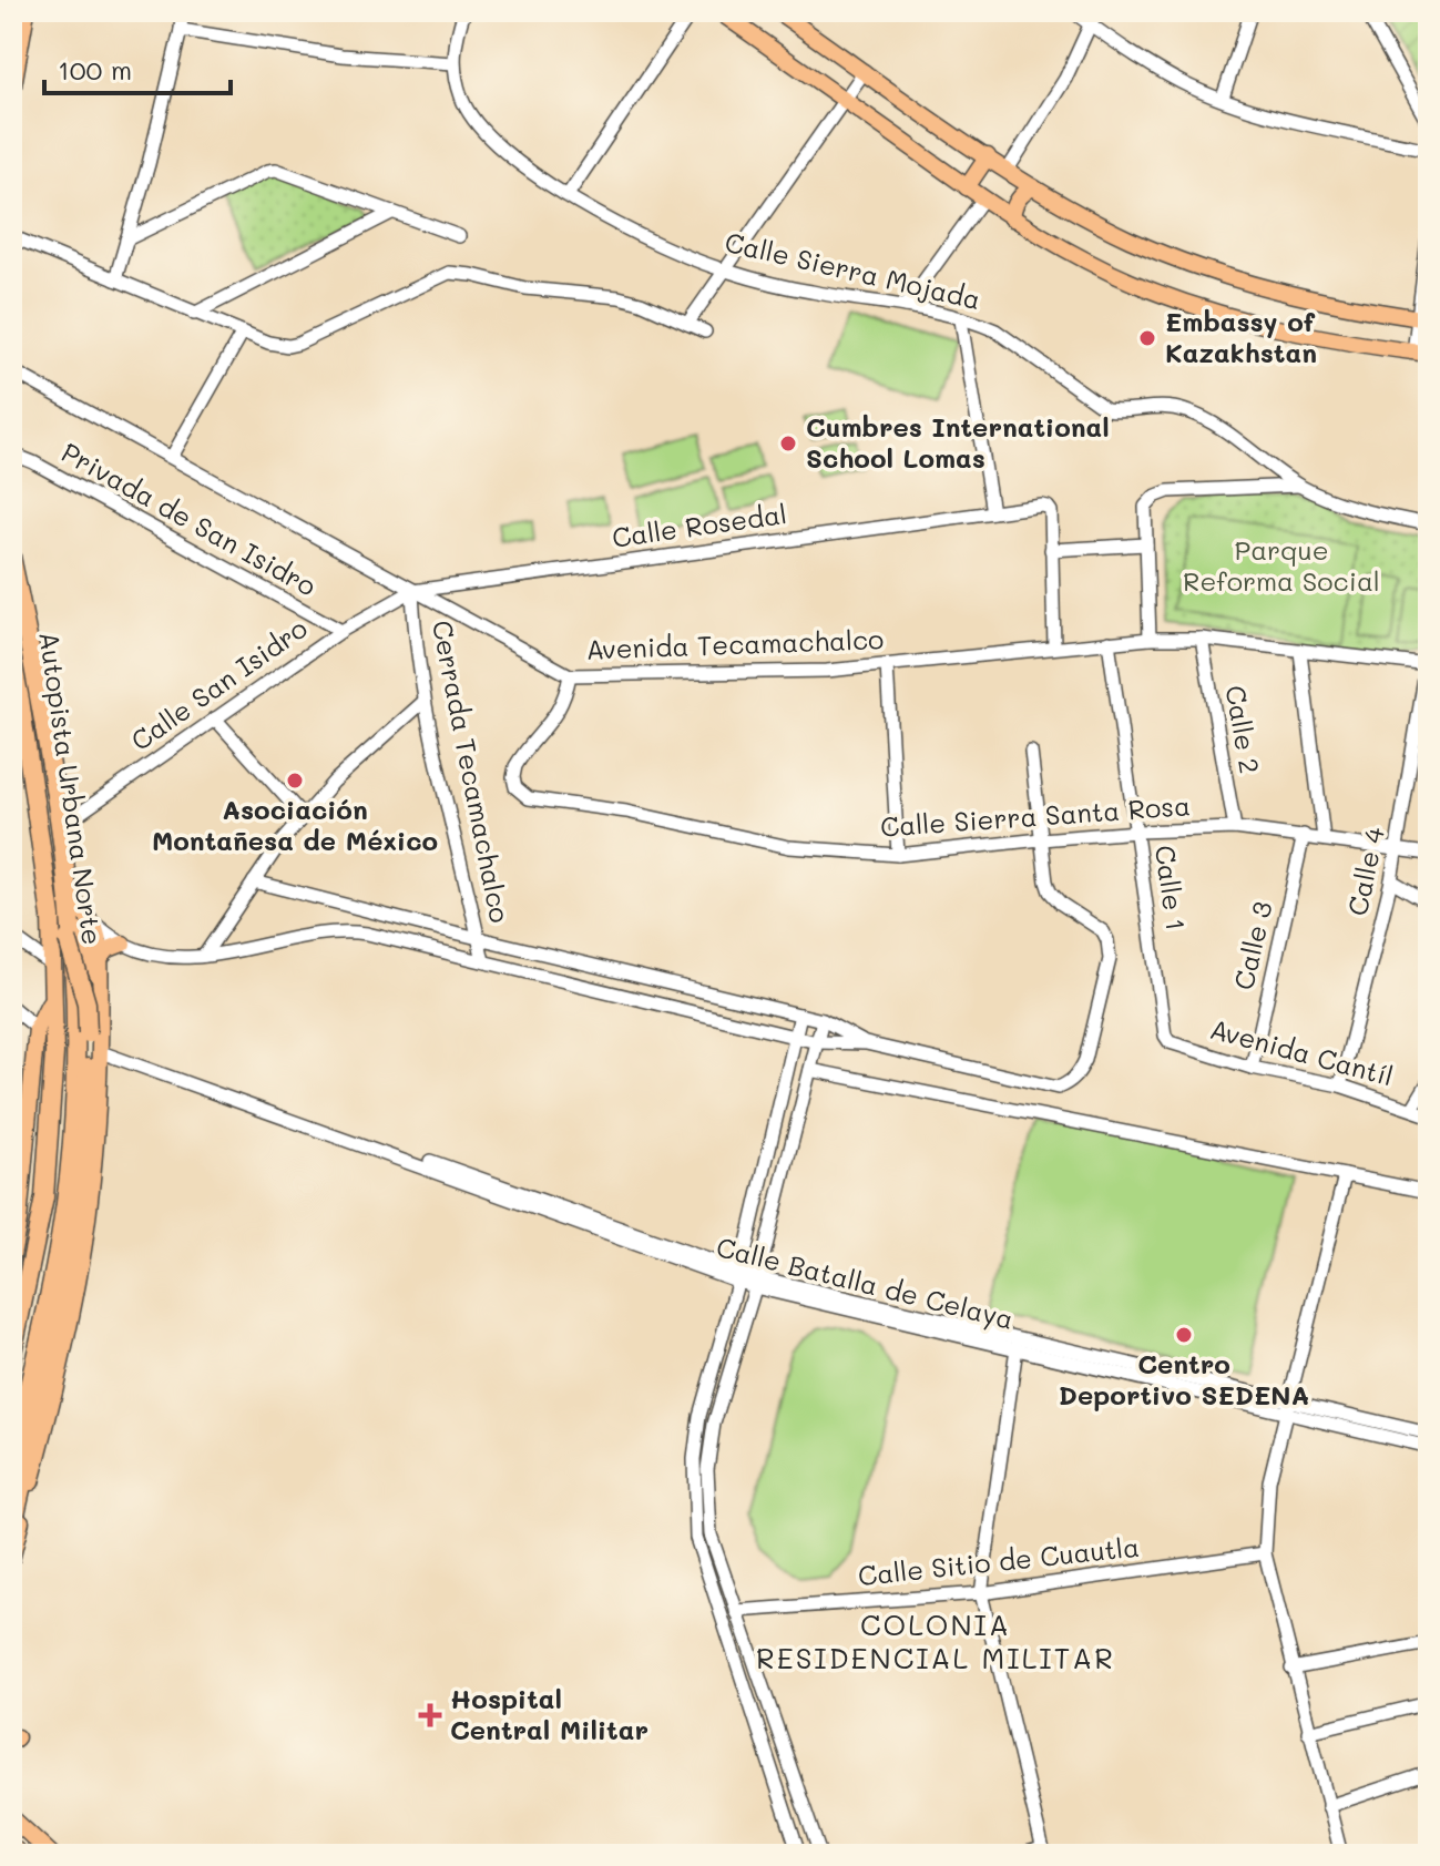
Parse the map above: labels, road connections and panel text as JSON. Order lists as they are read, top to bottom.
{
  "streets": {
    "highway": ["Autopista Urbana Norte"],
    "street": [
      "Calle Sierra Mojada",
      "Privada de San Isidro",
      "Calle Rosedal",
      "Avenida Tecamachalco",
      "Calle San Isidro",
      "Calle 2",
      "Cerrada Tecamachalco",
      "Calle Sierra Santa Rosa",
      "Calle 4",
      "Calle 1",
      "Calle 3",
      "Avenida Cantíl",
      "Calle Batalla de Celaya",
      "Calle Sitio de Cuautla"
    ]
  },
  "crossings": [
    ["Privada de San Isidro", "Calle San Isidro"],
    ["Calle Rosedal", "Avenida Tecamachalco"],
    ["Calle Rosedal", "Calle San Isidro"],
    ["Calle Rosedal", "Cerrada Tecamachalco"],
    ["Avenida Tecamachalco", "Calle San Isidro"],
    ["Avenida Tecamachalco", "Calle 2"],
    ["Avenida Tecamachalco", "Cerrada Tecamachalco"],
    ["Avenida Tecamachalco", "Calle Sierra Santa Rosa"],
    ["Avenida Tecamachalco", "Calle 4"],
    ["Avenida Tecamachalco", "Calle 1"],
    ["Calle San Isidro", "Cerrada Tecamachalco"],
    ["Calle 2", "Calle Sierra Santa Rosa"],
    ["Calle Sierra Santa Rosa", "Calle 4"],
    ["Calle Sierra Santa Rosa", "Calle 1"],
    ["Calle Sierra Santa Rosa", "Calle 3"],
    ["Calle 4", "Avenida Cantíl"],
    ["Calle 1", "Avenida Cantíl"],
    ["Calle 3", "Avenida Cantíl"]
  ],
  "districts": ["COLONIA RESIDENCIAL MILITAR"],
  "parks": ["Parque Reforma Social"],
  "places": {
    "other": [
      "Embassy of Kazakhstan",
      "Cumbres International School Lomas",
      "Asociación Montañesa de México",
      "Centro Deportivo SEDENA"
    ],
    "health": ["Hospital Central Militar"]
  },
  "scale_bar": "100 m"
}
